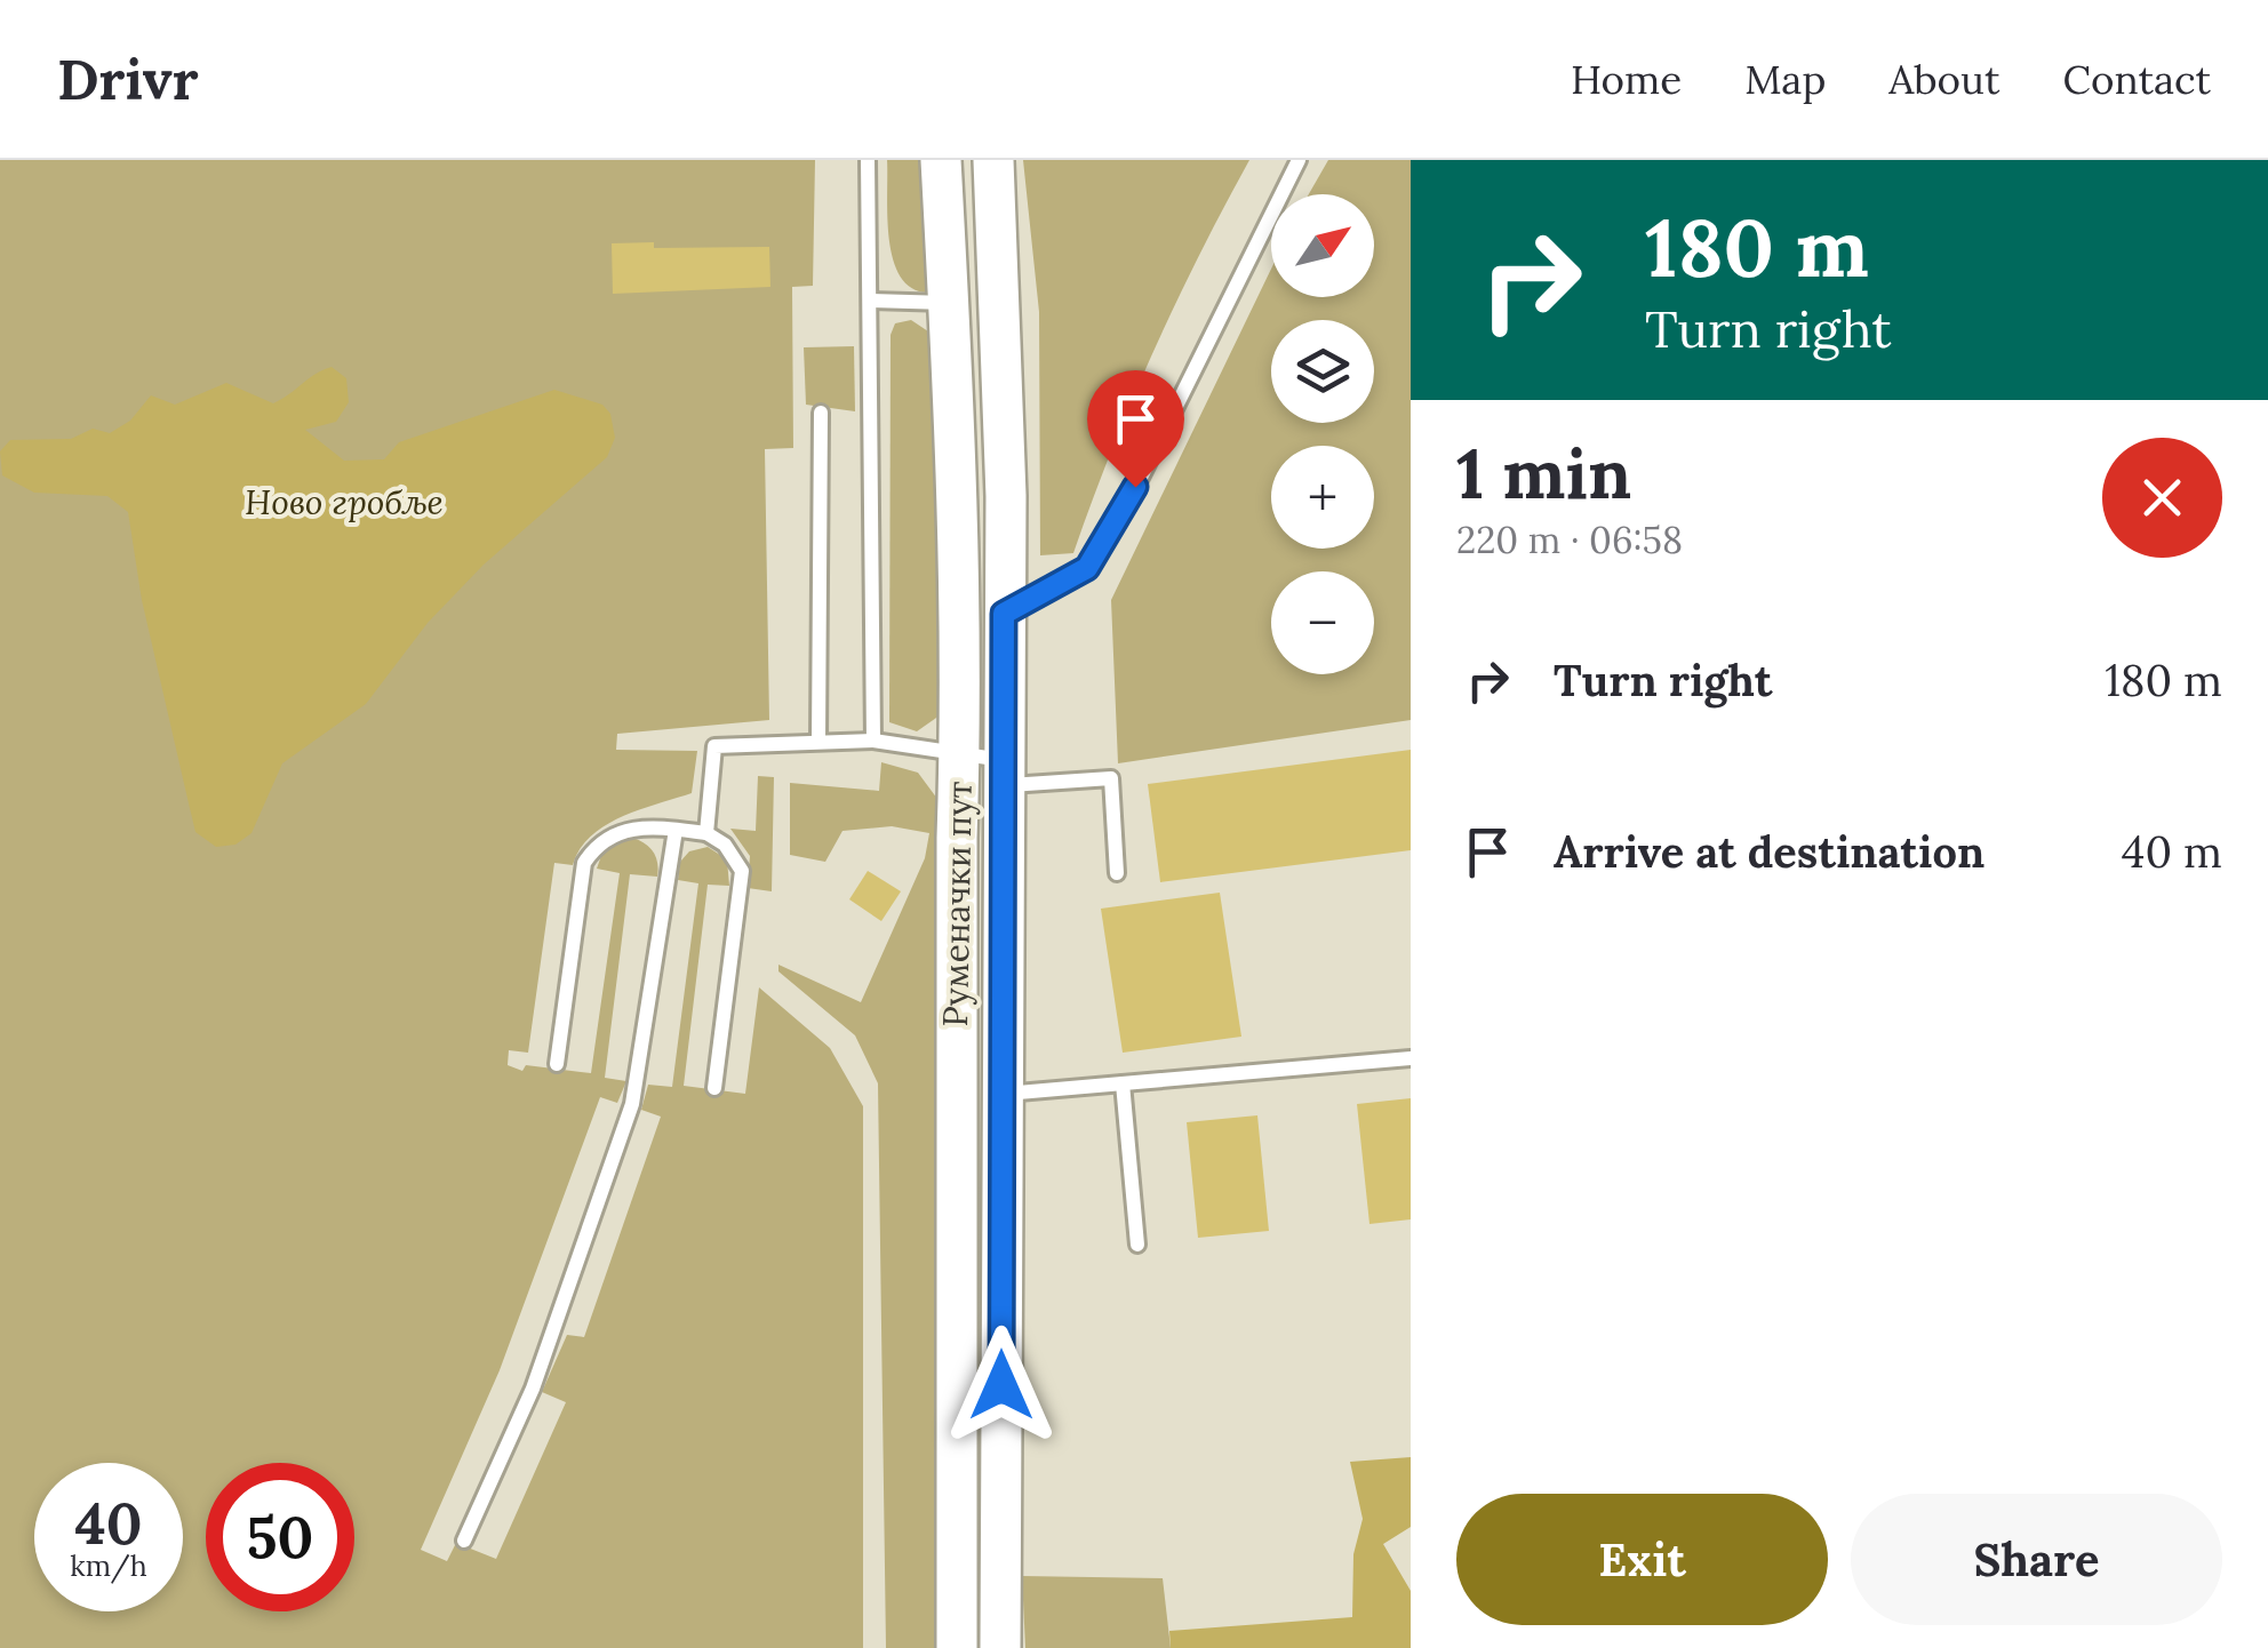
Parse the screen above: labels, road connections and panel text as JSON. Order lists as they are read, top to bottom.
{
  "streets": {
    "main road": ["Руменачки пут"]
  },
  "parks": ["Ново гробље"],
  "north": "top right",
  "page": {
    "header": "Drivr",
    "nav": [
      "Home",
      "Map",
      "About",
      "Contact"
    ],
    "turn": ["180 m", "Turn right"],
    "map_buttons": ["+", "−"],
    "heading": ["1 min", "220 m · 06:58"],
    "list": [
      {
        "name": "Turn right",
        "value": "180 m"
      },
      {
        "name": "Arrive at destination",
        "value": "40 m"
      }
    ],
    "speed": "40 km/h",
    "limit": "50",
    "buttons": ["Exit", "Share"]
  }
}
